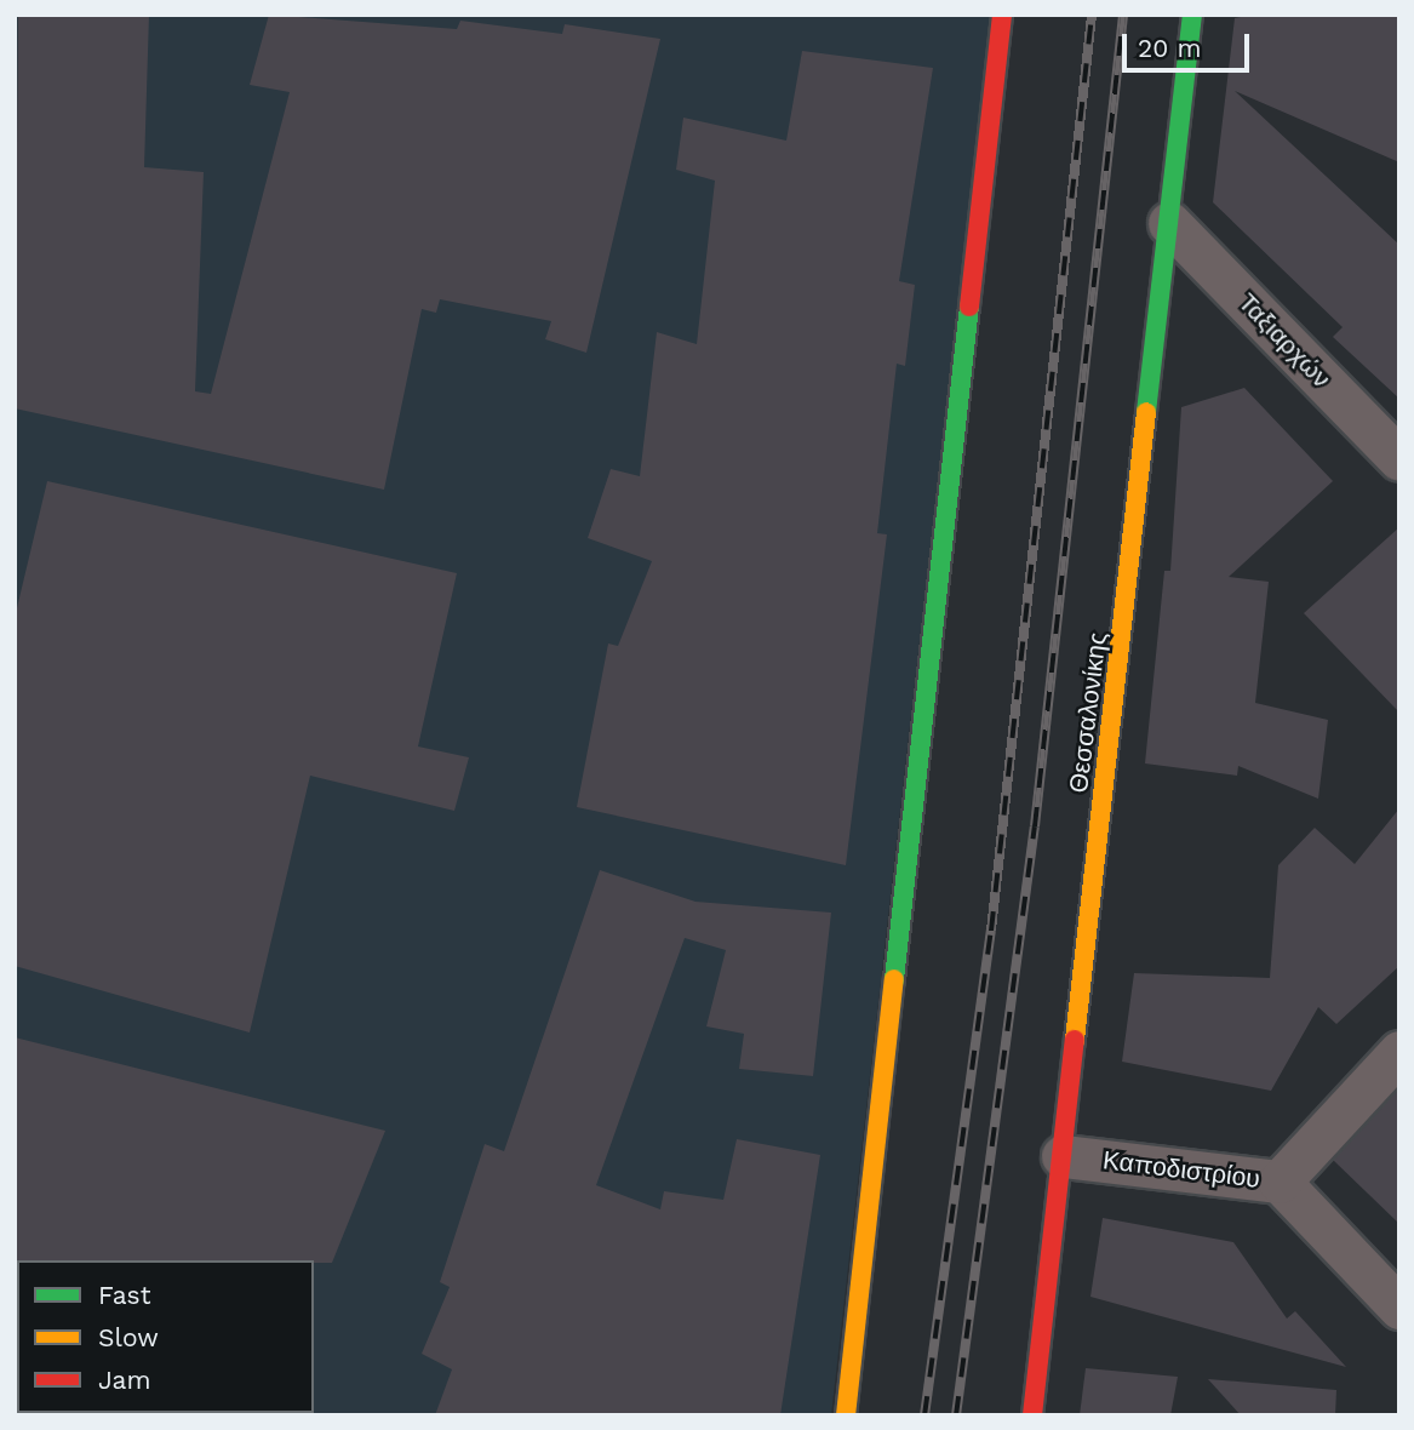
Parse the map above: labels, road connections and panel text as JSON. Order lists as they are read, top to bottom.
{
  "streets": {
    "street": ["Ταξιαρχών", "Θεσσαλονίκης", "Καποδιστρίου"]
  },
  "crossings": [
    ["Ταξιαρχών", "Θεσσαλονίκης"],
    ["Θεσσαλονίκης", "Καποδιστρίου"]
  ],
  "legend": ["Fast", "Slow", "Jam"],
  "scale_bar": "20 m"
}
